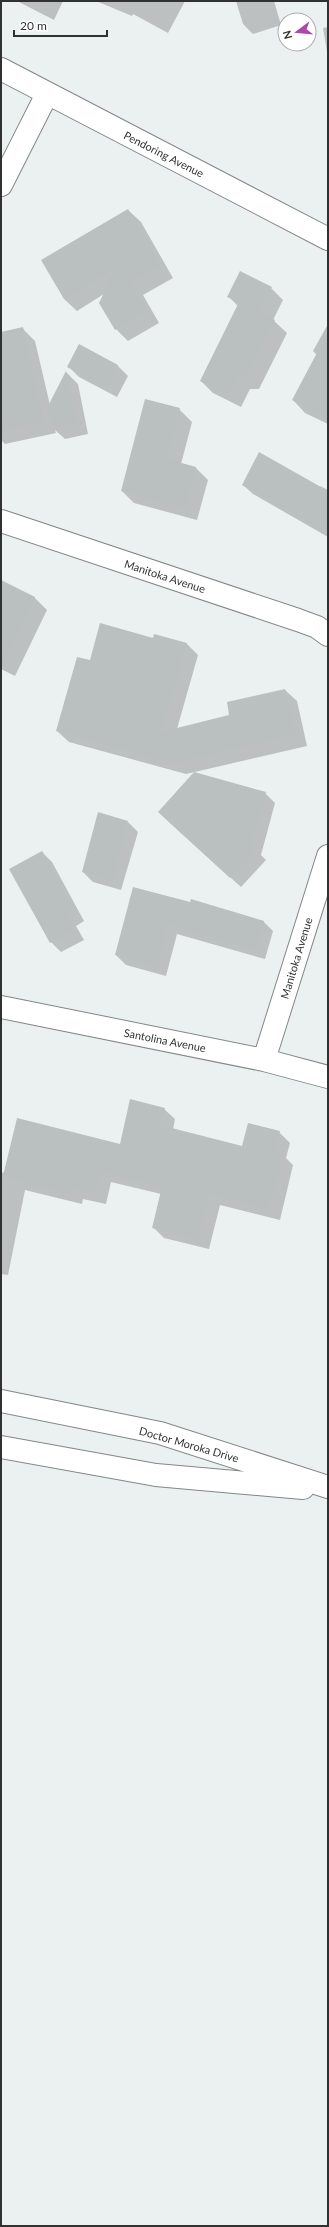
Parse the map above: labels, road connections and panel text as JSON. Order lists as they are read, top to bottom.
{
  "streets": {
    "street": [
      "Pendoring Avenue",
      "Manitoka Avenue",
      "Santolina Avenue",
      "Doctor Moroka Drive"
    ]
  },
  "crossings": [
    ["Manitoka Avenue", "Santolina Avenue"]
  ],
  "scale_bar": "20 m",
  "north": "left"
}
